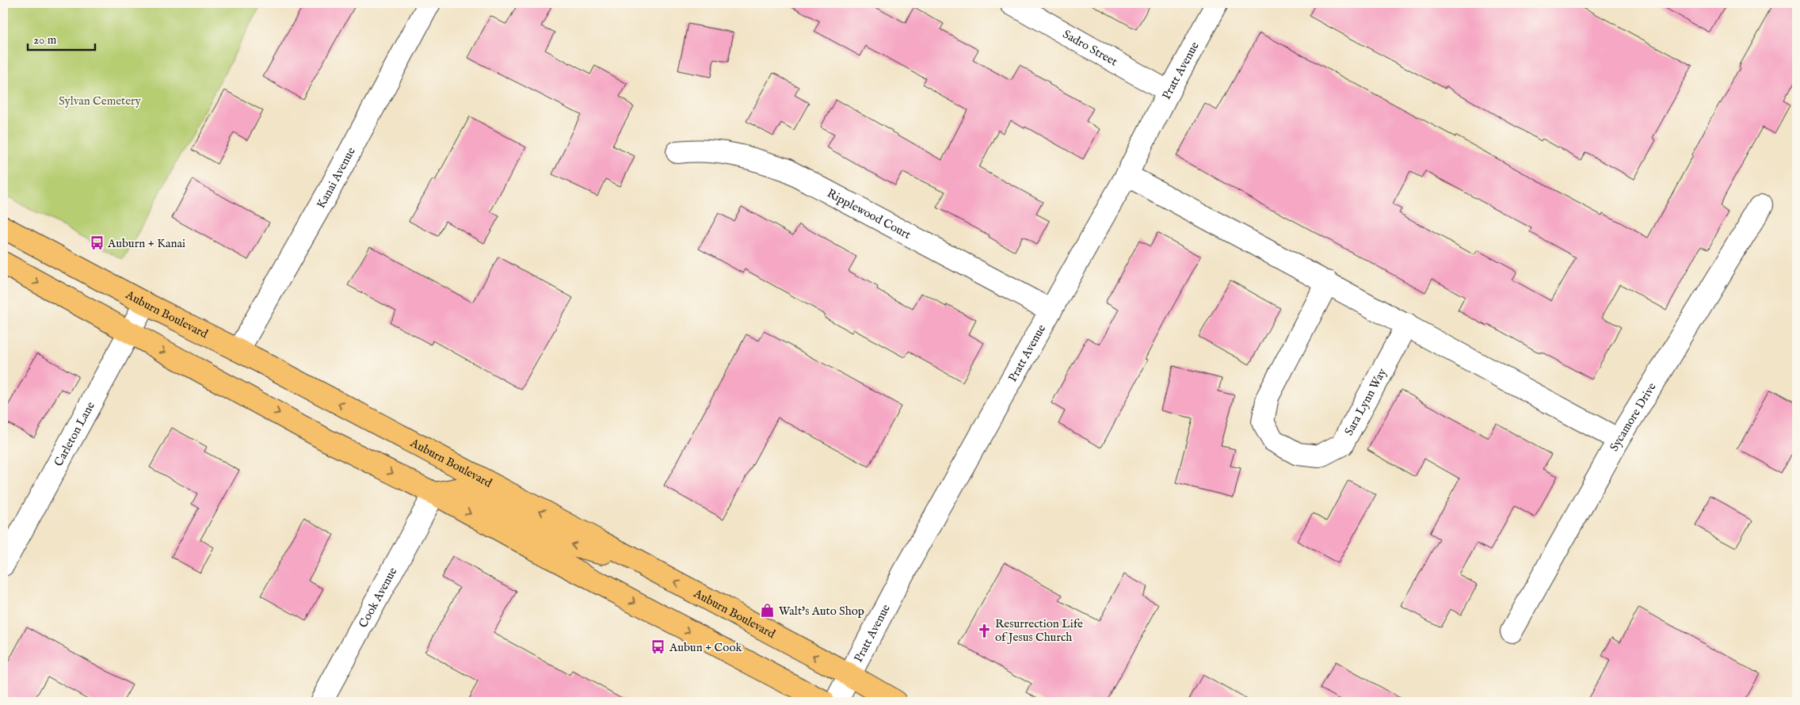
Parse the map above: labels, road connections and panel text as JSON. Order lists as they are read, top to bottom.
{
  "streets": {
    "main road": ["Auburn Boulevard"],
    "street": [
      "Sadro Street",
      "Pratt Avenue",
      "Kanai Avenue",
      "Ripplewood Court",
      "Sara Lynn Way",
      "Sycamore Drive",
      "Carleton Lane",
      "Cook Avenue"
    ]
  },
  "crossings": [
    ["Sadro Street", "Pratt Avenue"],
    ["Pratt Avenue", "Ripplewood Court"],
    ["Pratt Avenue", "Auburn Boulevard"],
    ["Kanai Avenue", "Auburn Boulevard"],
    ["Auburn Boulevard", "Carleton Lane"]
  ],
  "parks": ["Sylvan Cemetery"],
  "places": {
    "bus stop": ["Auburn + Kanai", "Aubun + Cook"],
    "shop": ["Walt's Auto Shop"],
    "church": ["Resurrection Life of Jesus Church"]
  },
  "scale_bar": "20 m"
}
